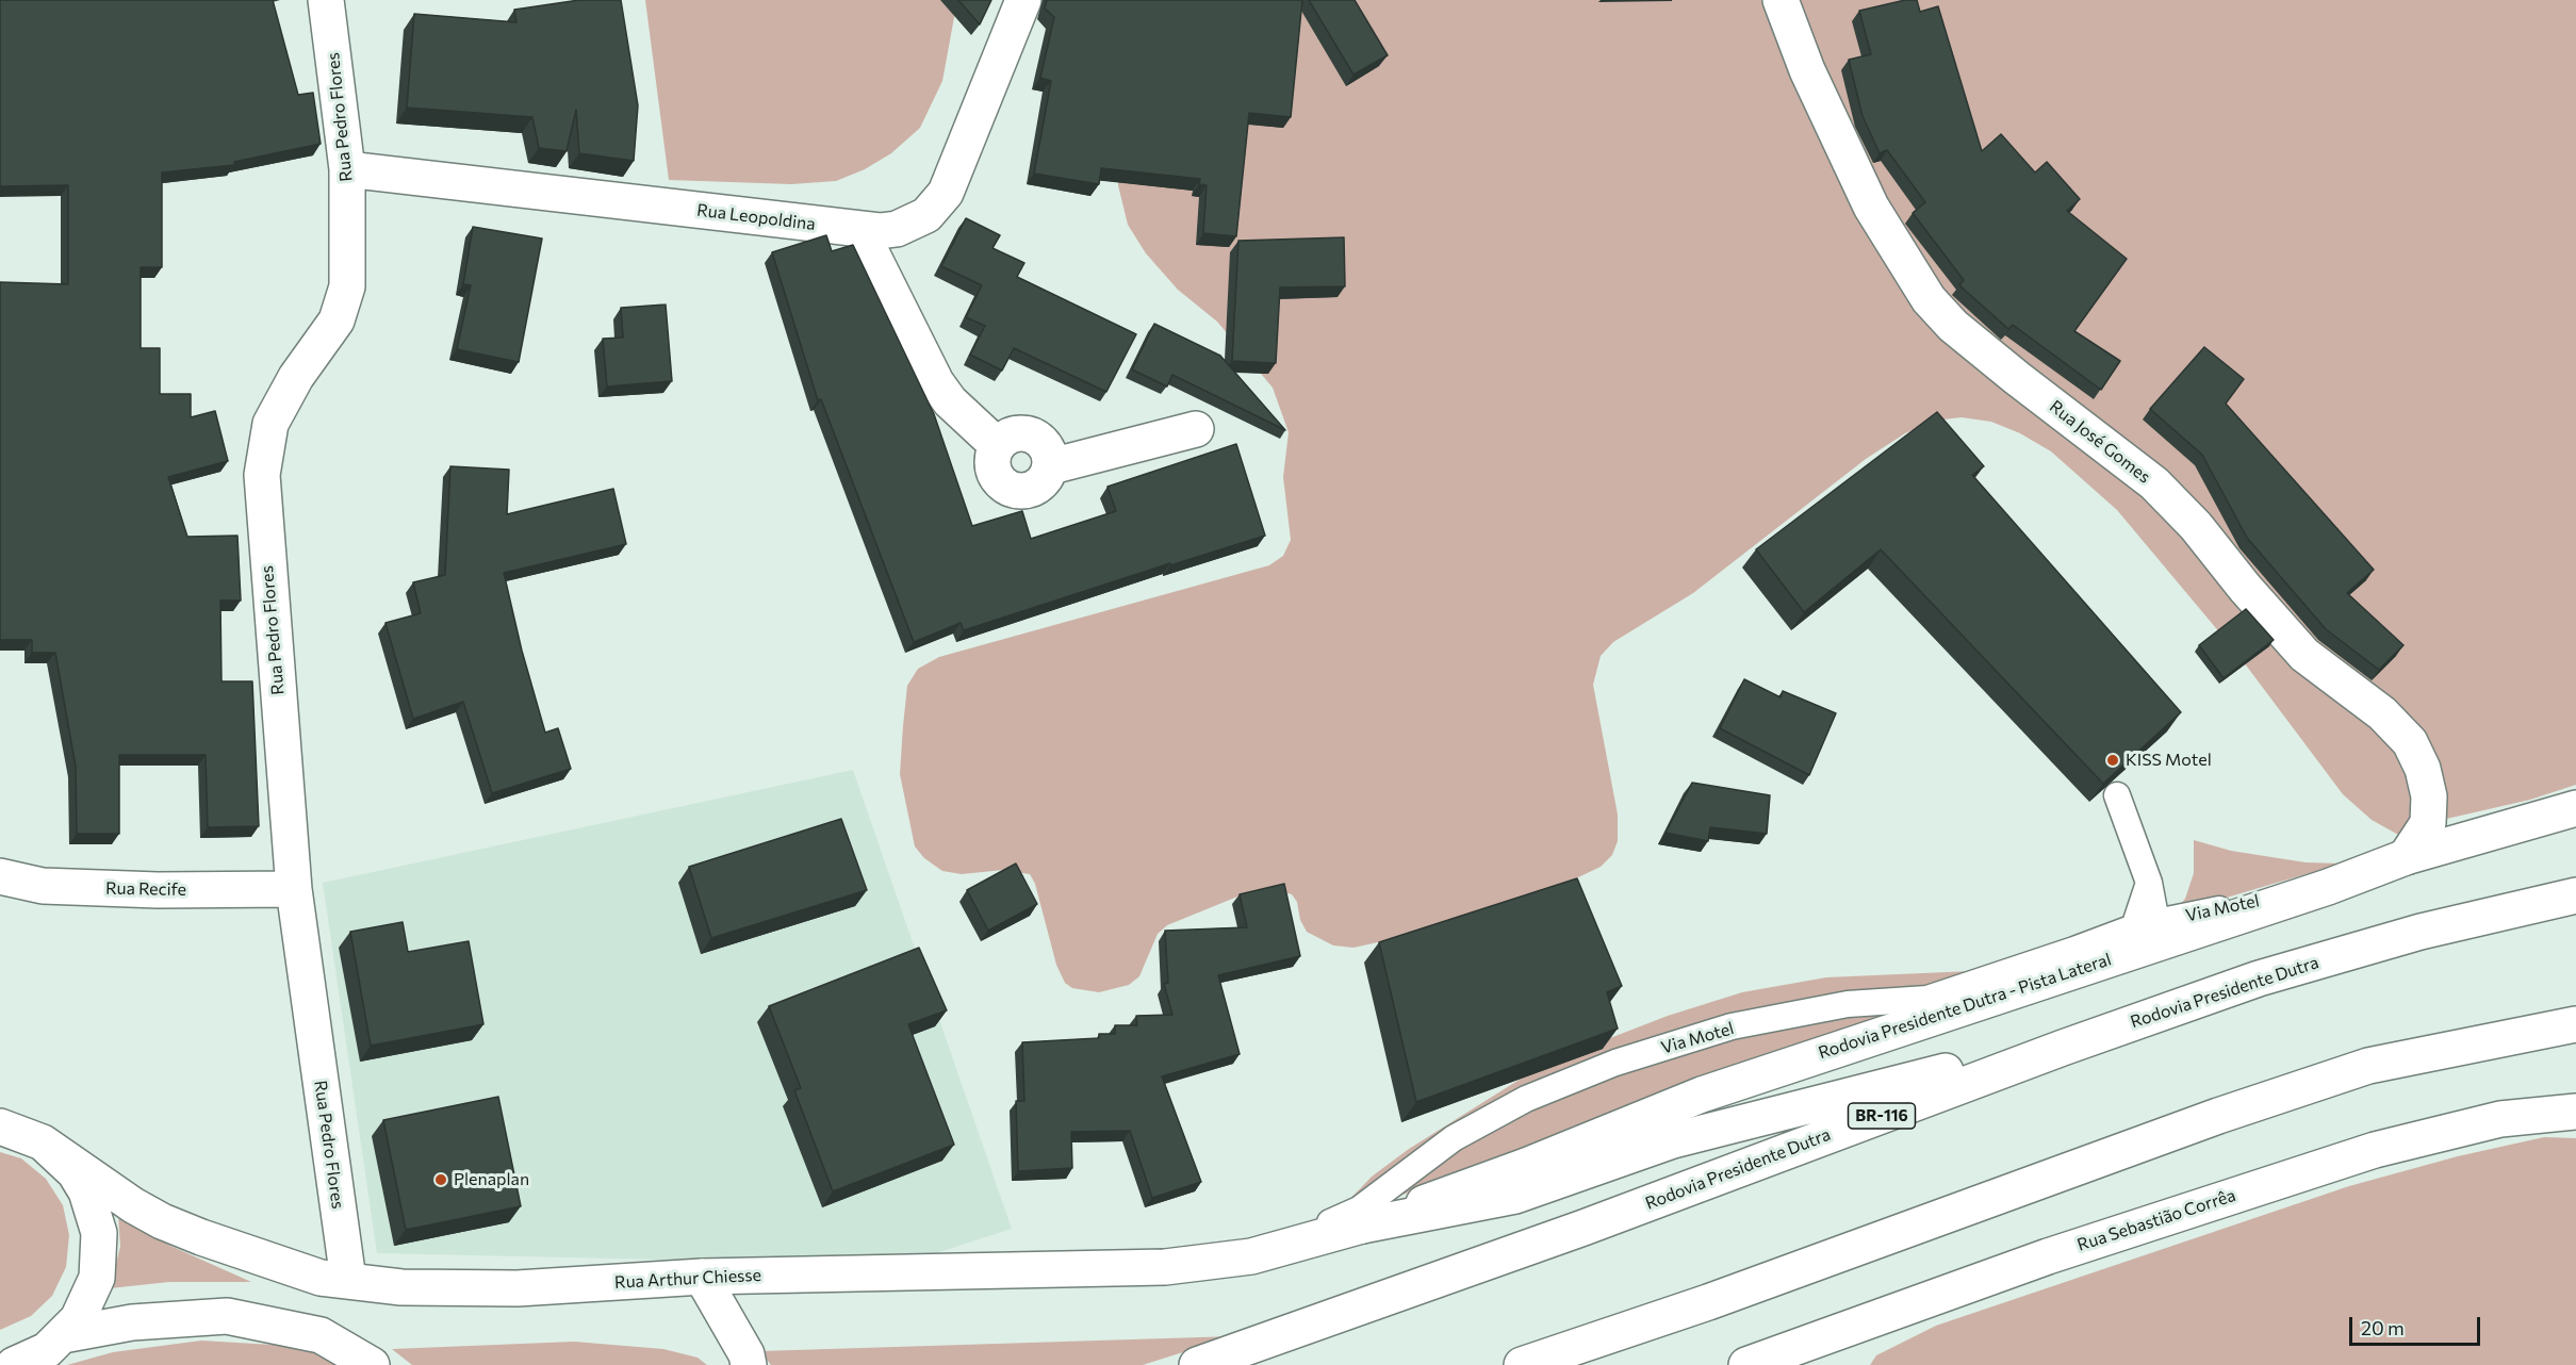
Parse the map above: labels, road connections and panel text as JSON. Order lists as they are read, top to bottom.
{
  "streets": {
    "main road": [
      "Rua Pedro Flores",
      "Rua Leopoldina",
      "Rua José Gomes",
      "Rua Recife",
      "Rodovia Presidente Dutra",
      "Rodovia Presidente Dutra - Pista Lateral",
      "BR-116",
      "Rua Sebastião Corrêa",
      "Rua Arthur Chiesse"
    ],
    "lane": ["Via Motel"]
  },
  "crossings": [
    ["Rua Pedro Flores", "Rua Leopoldina"],
    ["Rua Pedro Flores", "Rua Recife"],
    ["Rua Pedro Flores", "Rua Arthur Chiesse"],
    ["Rua José Gomes", "Rodovia Presidente Dutra - Pista Lateral"],
    ["Via Motel", "Rodovia Presidente Dutra - Pista Lateral"],
    ["Via Motel", "Rua Arthur Chiesse"],
    ["Rodovia Presidente Dutra - Pista Lateral", "Rua Arthur Chiesse"]
  ],
  "places": ["KISS Motel", "Plenaplan"],
  "scale_bar": "20 m"
}
